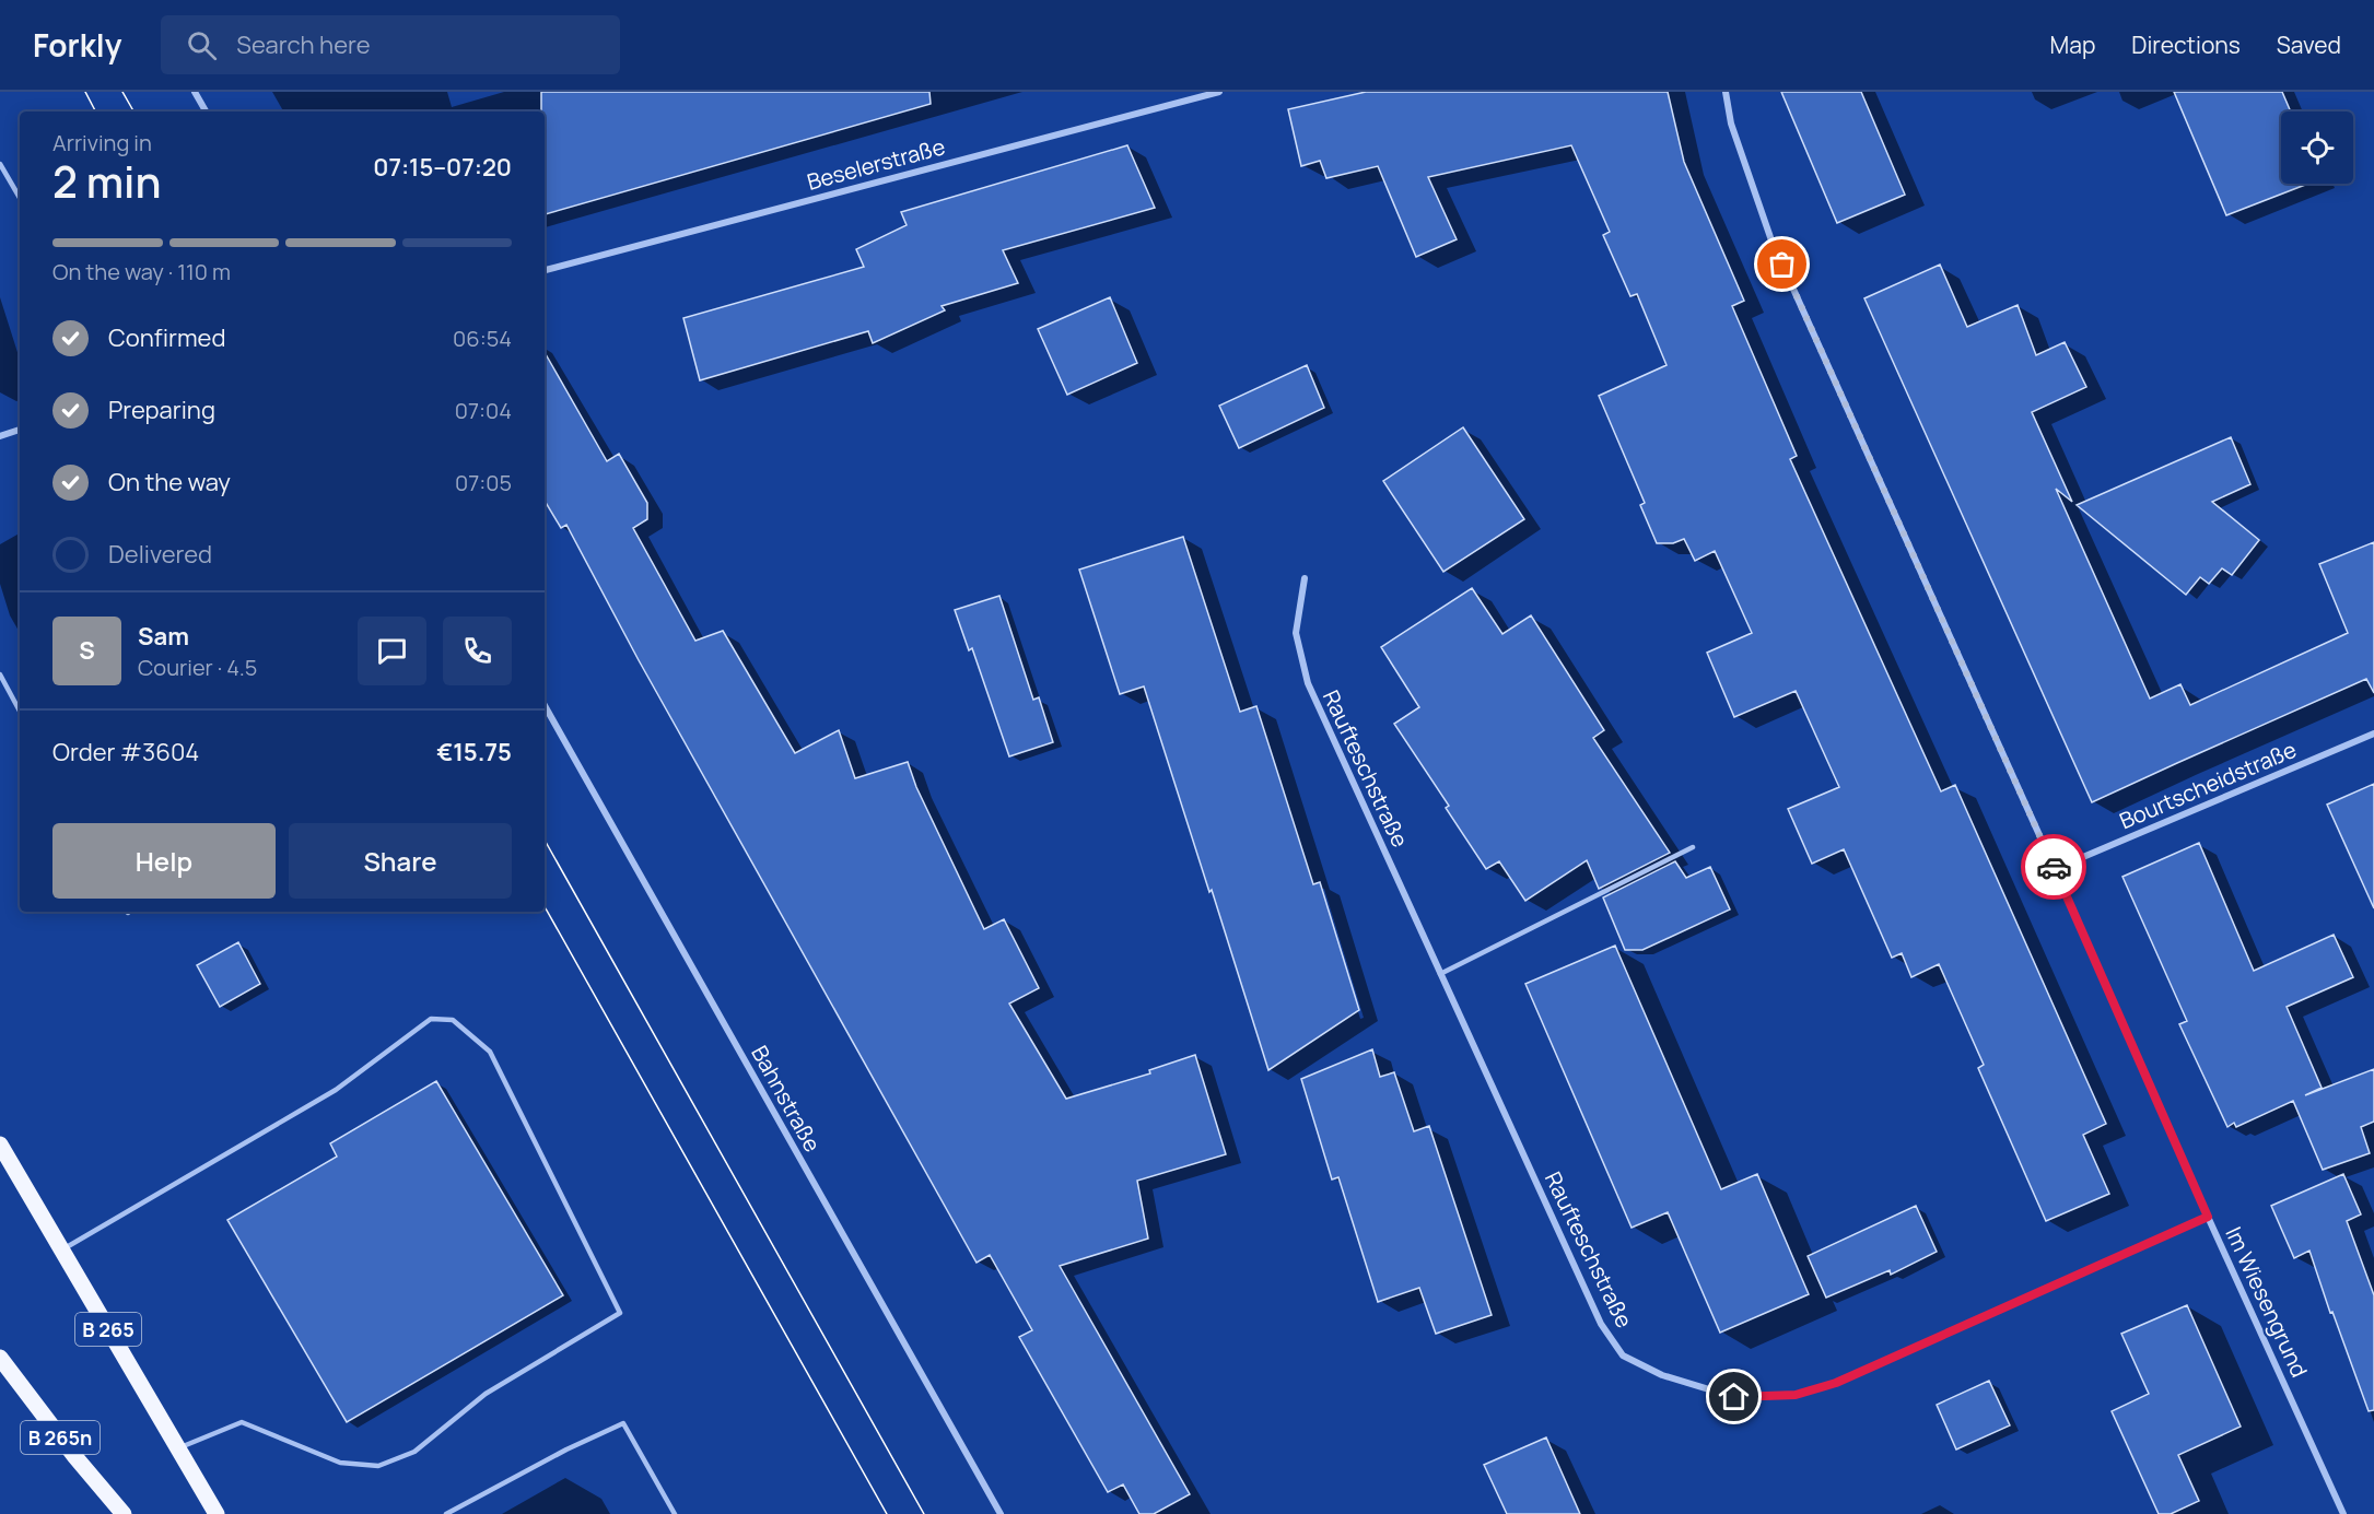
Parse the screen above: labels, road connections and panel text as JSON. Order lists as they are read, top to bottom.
{
  "streets": {
    "main road": ["B 265", "B 265n"],
    "street": [
      "Beselerstraße",
      "Raufteschstraße",
      "Bourtscheidstraße",
      "Bahnstraße",
      "Im Wiesengrund"
    ]
  },
  "crossings": [
    ["Raufteschstraße", "Im Wiesengrund"],
    ["Bourtscheidstraße", "Im Wiesengrund"]
  ],
  "page": {
    "header": "Forkly",
    "search": "Search here",
    "nav": ["Map", "Directions", "Saved"],
    "heading": ["2 min", "Arriving in", "07:15–07:20"],
    "panel": [
      "Sam",
      "Courier · 4.5",
      "Order #3604",
      "€15.75"
    ],
    "bar": "On the way · 110 m",
    "list": [
      ["Confirmed", "06:54"],
      ["Preparing", "07:04"],
      ["On the way", "07:05"],
      "Delivered"
    ],
    "round": "S",
    "buttons": ["Help", "Share"]
  }
}
